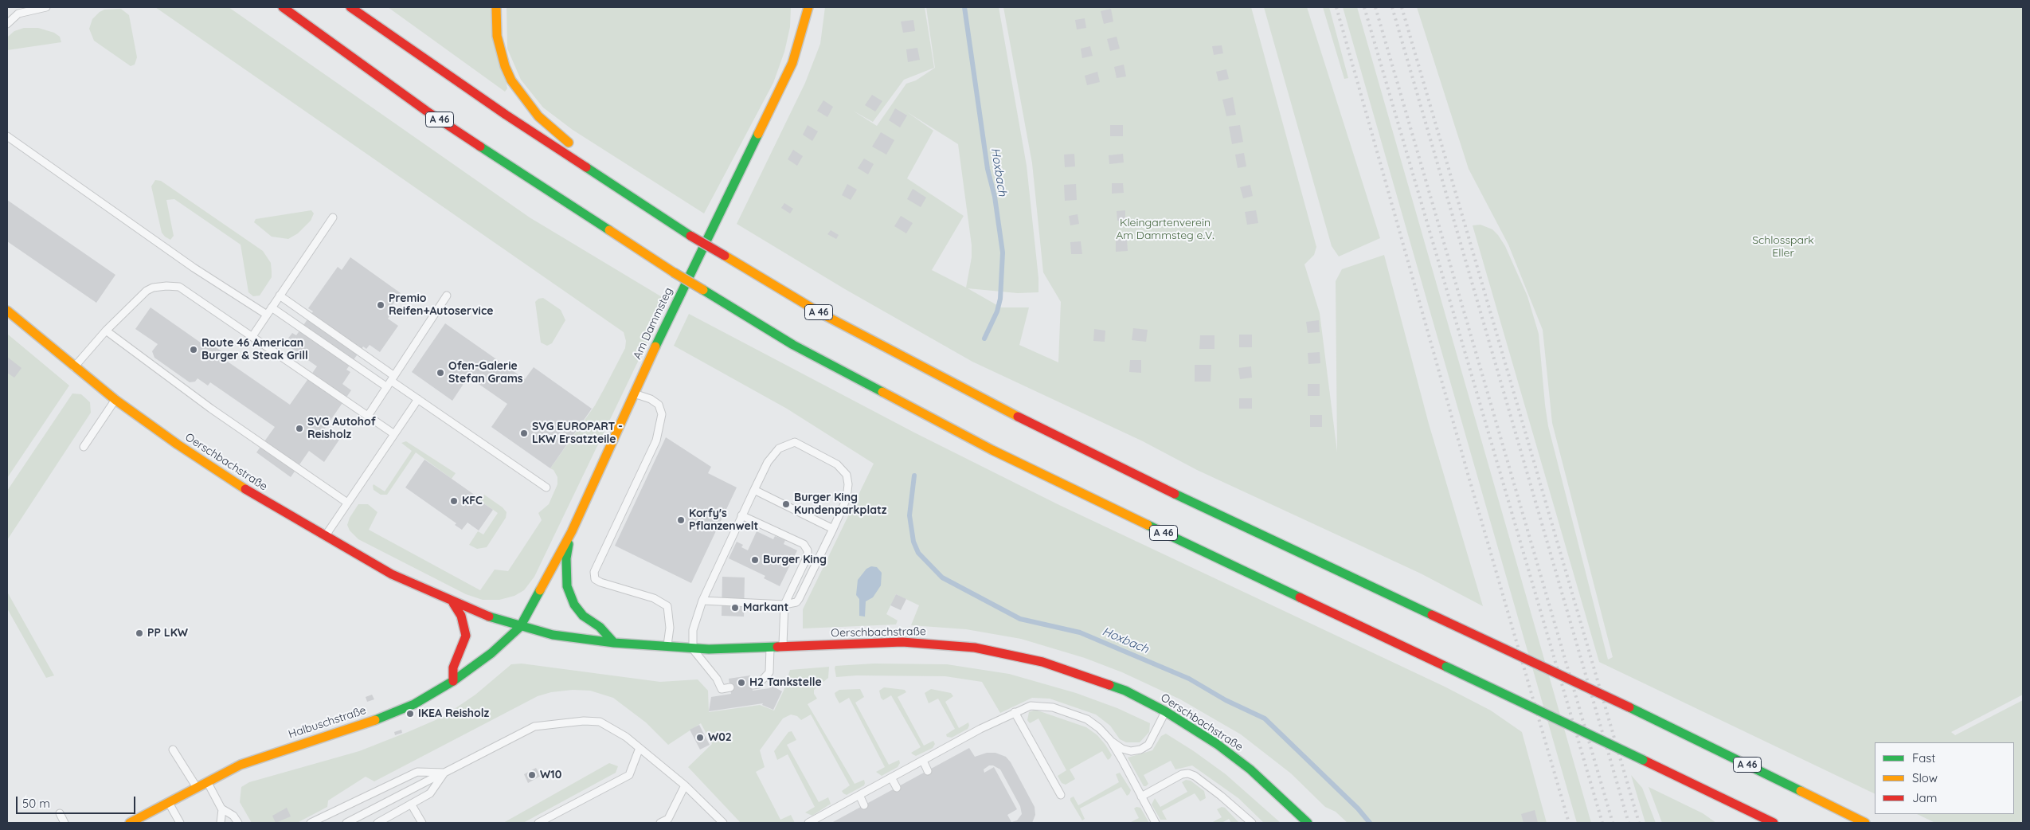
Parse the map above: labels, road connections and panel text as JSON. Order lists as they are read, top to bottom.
{
  "streets": {
    "main road": [
      "A 46",
      "Am Dammsteg",
      "Oerschbachstraße",
      "Halbuschstraße"
    ]
  },
  "crossings": [
    ["Am Dammsteg", "Oerschbachstraße"],
    ["Am Dammsteg", "Halbuschstraße"],
    ["Oerschbachstraße", "Halbuschstraße"]
  ],
  "water": ["Hoxbach"],
  "parks": ["Kleingartenverein Am Dammsteg e.V.", "Schlosspark Eller"],
  "places": [
    "Premio Reifen+Autoservice",
    "Route 46 American Burger & Steak Grill",
    "Ofen-Galerie Stefan Grams",
    "SVG Autohof Reisholz",
    "SVG EUROPART - LKW Ersatzteile",
    "KFC",
    "Burger King Kundenparkplatz",
    "Korfy's Pflanzenwelt",
    "Burger King",
    "Markant",
    "PP LKW",
    "H2 Tankstelle",
    "IKEA Reisholz",
    "W02",
    "W10"
  ],
  "legend": ["Fast", "Slow", "Jam"],
  "scale_bar": "50 m"
}
